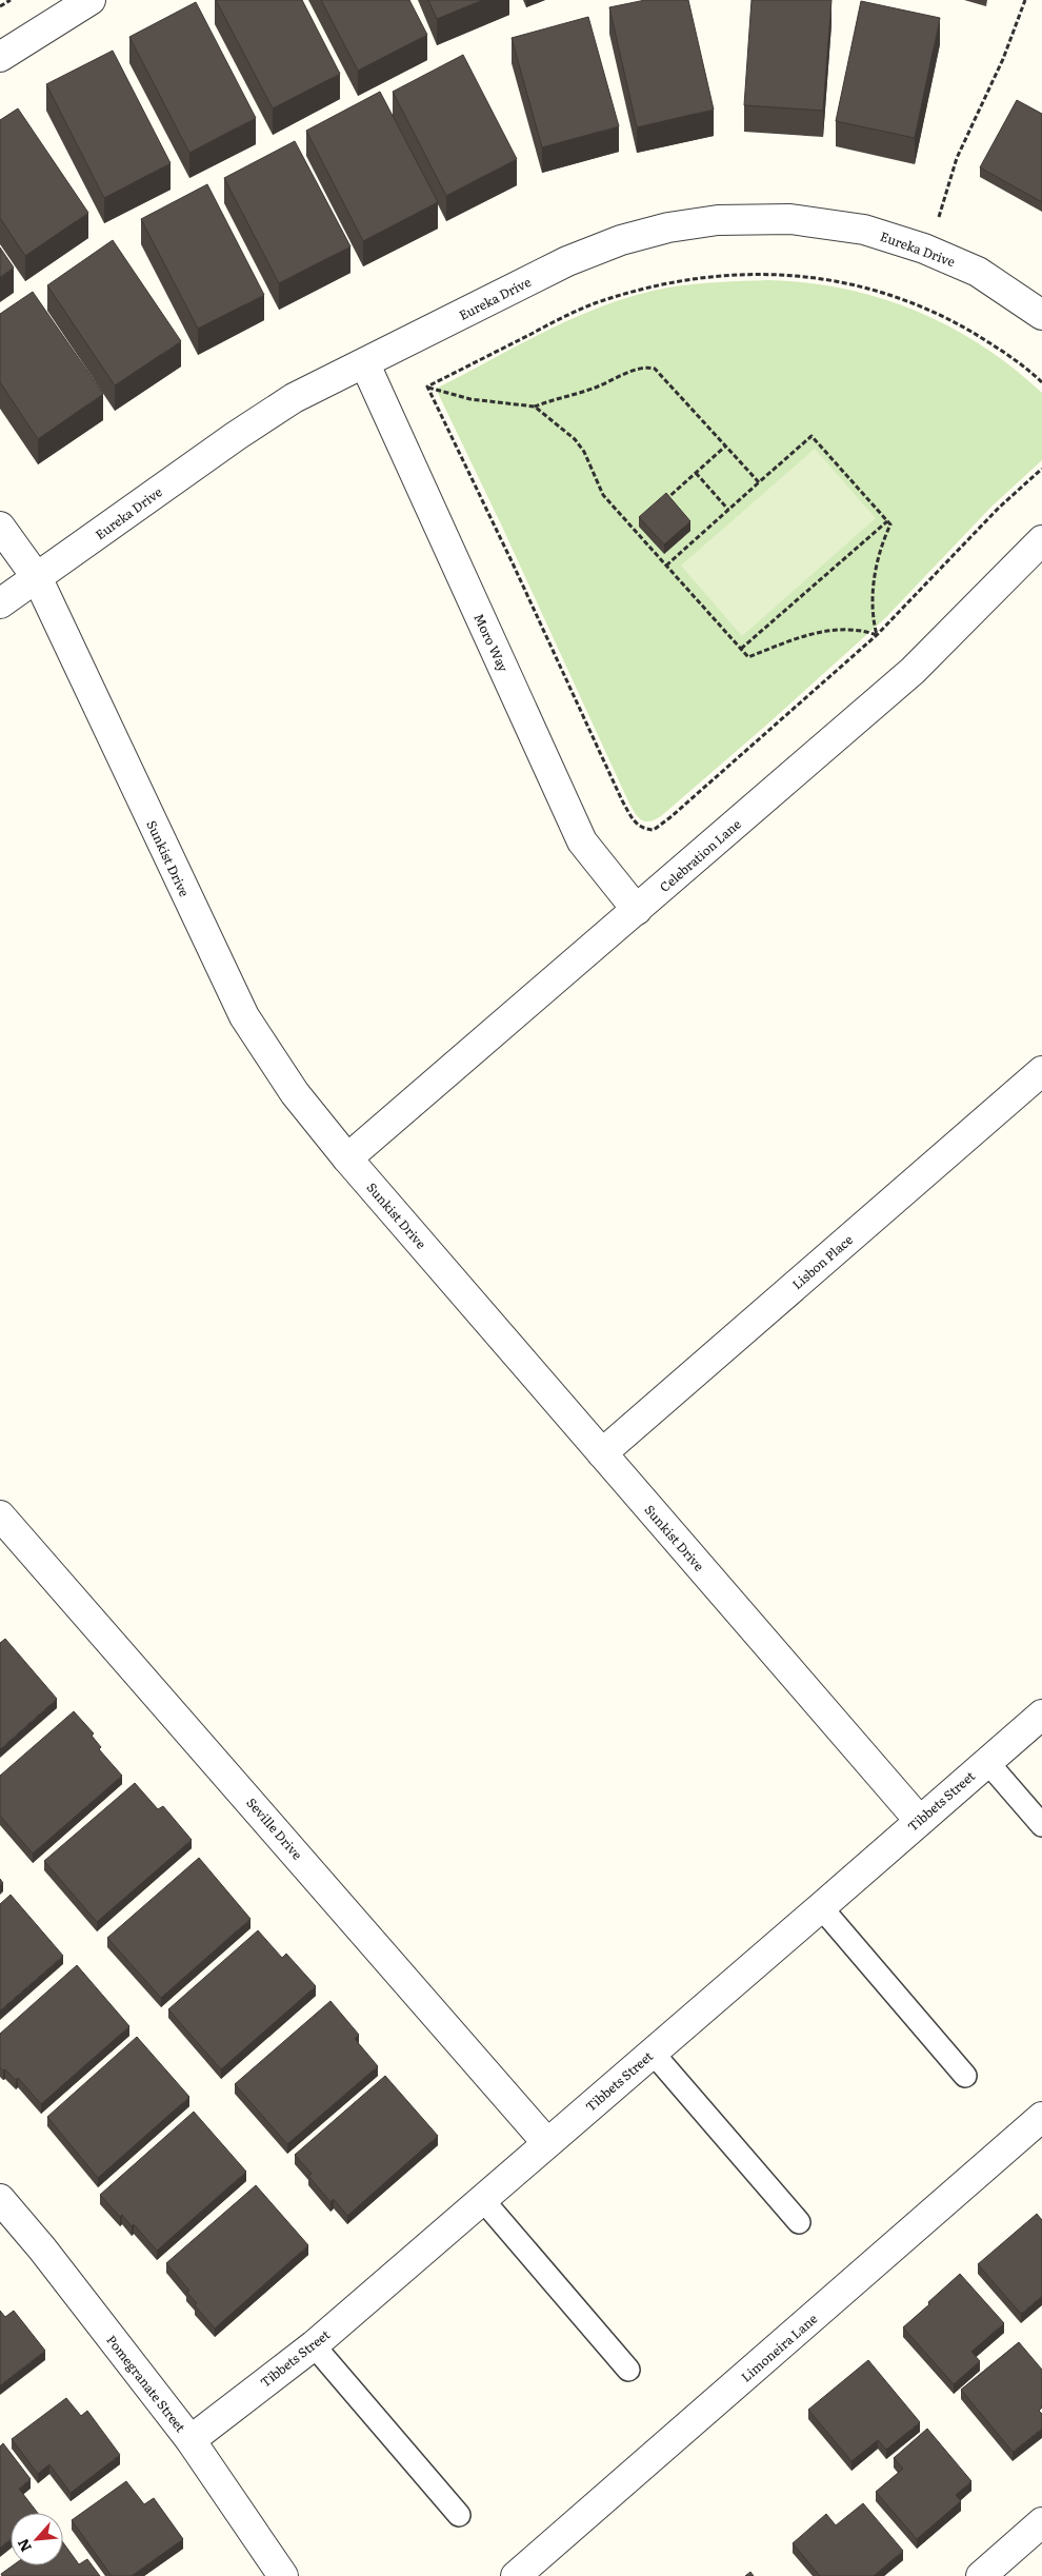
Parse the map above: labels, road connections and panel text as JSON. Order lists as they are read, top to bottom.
{
  "streets": {
    "street": [
      "Eureka Drive",
      "Moro Way",
      "Celebration Lane",
      "Sunkist Drive",
      "Lisbon Place",
      "Tibbets Street",
      "Seville Drive",
      "Limoneira Lane",
      "Pomegranate Street"
    ]
  },
  "crossings": [
    ["Eureka Drive", "Moro Way"],
    ["Eureka Drive", "Sunkist Drive"],
    ["Moro Way", "Celebration Lane"],
    ["Celebration Lane", "Sunkist Drive"],
    ["Sunkist Drive", "Lisbon Place"],
    ["Sunkist Drive", "Tibbets Street"],
    ["Tibbets Street", "Seville Drive"],
    ["Tibbets Street", "Pomegranate Street"]
  ],
  "north": "bottom left"
}
